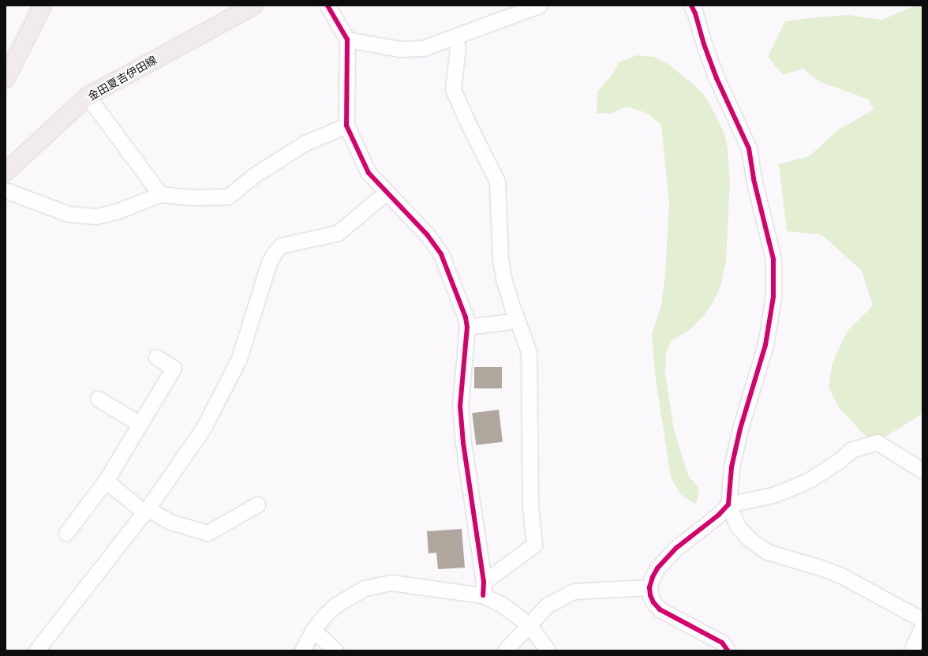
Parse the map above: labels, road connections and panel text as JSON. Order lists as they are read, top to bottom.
{
  "streets": {
    "main road": ["金田夏吉伊田線"]
  }
}
